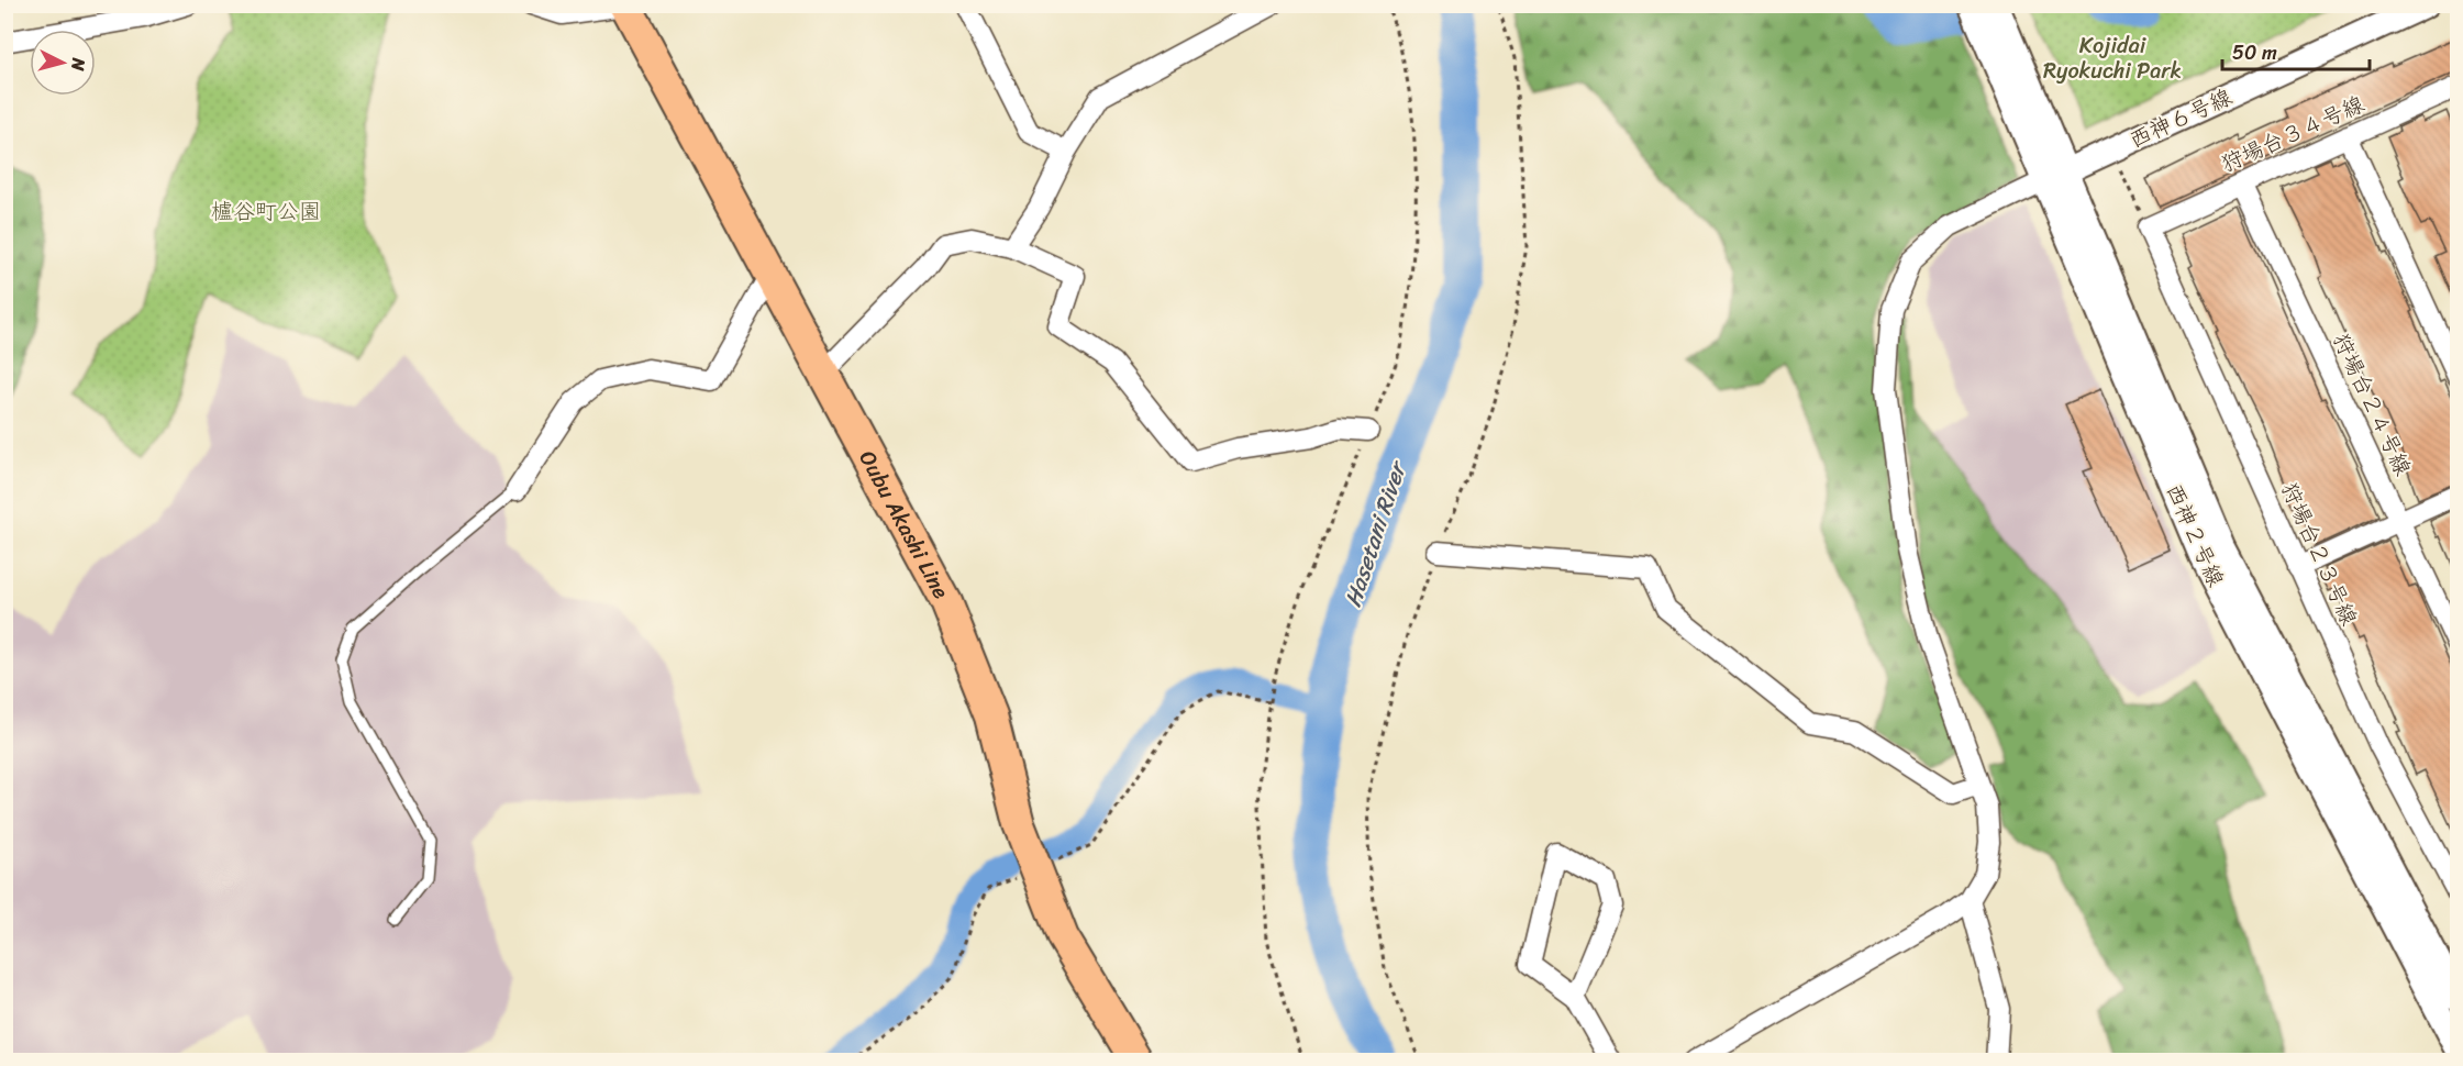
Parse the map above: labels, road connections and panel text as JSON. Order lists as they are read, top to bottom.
{
  "streets": {
    "main road": ["Oubu Akashi Line"],
    "street": [
      "西神６号線",
      "狩場台３４号線",
      "狩場台２４号線",
      "西神２号線",
      "狩場台２３号線"
    ]
  },
  "crossings": [
    ["西神６号線", "西神２号線"],
    ["狩場台３４号線", "狩場台２４号線"],
    ["狩場台３４号線", "狩場台２３号線"]
  ],
  "water": ["Hasetani River"],
  "parks": ["Kojidai Ryokuchi Park", "櫨谷町公園"],
  "scale_bar": "50 m",
  "north": "right"
}
